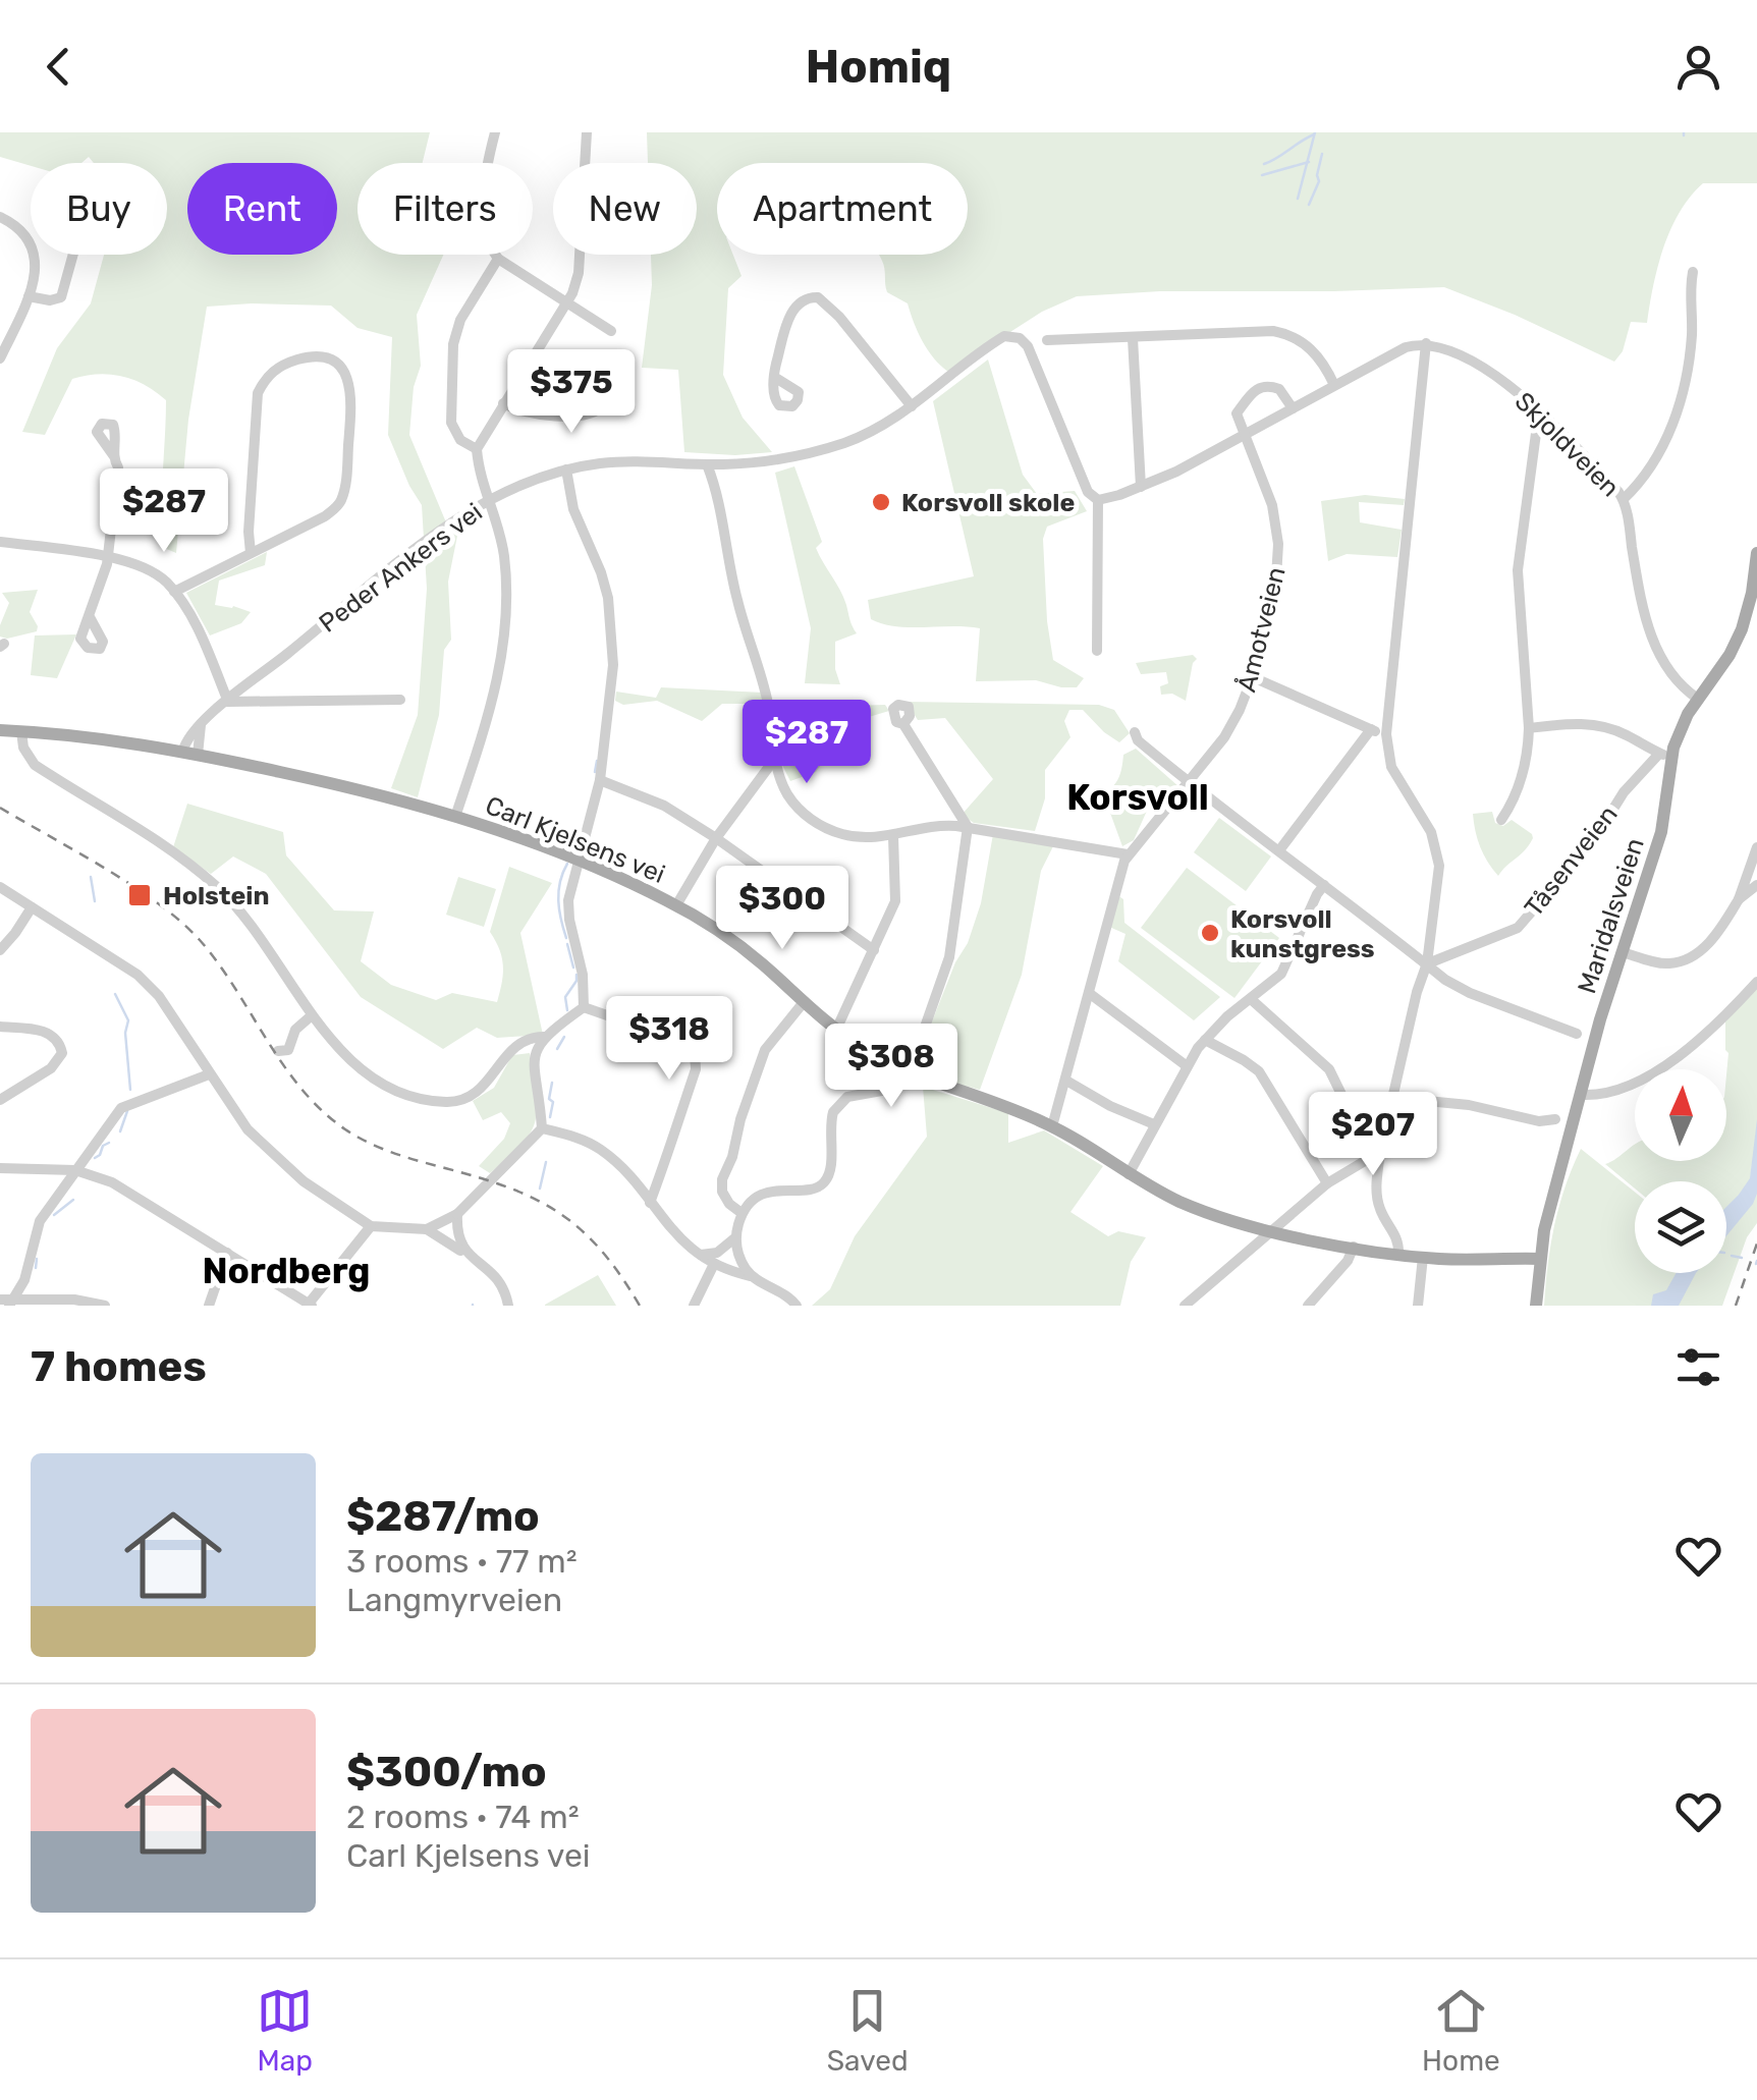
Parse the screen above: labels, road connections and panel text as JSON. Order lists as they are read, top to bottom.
{
  "streets": {
    "main road": ["Carl Kjelsens vei", "Maridalsveien"],
    "street": [
      "Skjoldveien",
      "Peder Ankers vei",
      "Åmotveien",
      "Tåsenveien"
    ]
  },
  "crossings": [
    ["Skjoldveien", "Maridalsveien"],
    ["Peder Ankers vei", "Carl Kjelsens vei"],
    ["Åmotveien", "Carl Kjelsens vei"],
    ["Carl Kjelsens vei", "Maridalsveien"],
    ["Tåsenveien", "Maridalsveien"]
  ],
  "districts": ["Korsvoll", "Nordberg"],
  "places": {
    "other": ["Korsvoll skole", "Korsvoll kunstgress"],
    "transit": ["Holstein"]
  },
  "north": "top",
  "page": {
    "header": "Homiq",
    "chip": [
      "Buy",
      "Rent",
      "Filters",
      "New",
      "Apartment"
    ],
    "price": [
      "$375",
      "$287",
      "$287",
      "$300",
      "$318",
      "$308",
      "$207"
    ],
    "heading": "7 homes",
    "list": [
      {
        "name": "$287/mo",
        "note": "3 rooms · 77 m² · Langmyrveien"
      },
      {
        "name": "$300/mo",
        "note": "2 rooms · 74 m² · Carl Kjelsens vei"
      }
    ],
    "tabs": ["Map", "Saved", "Home"]
  }
}
